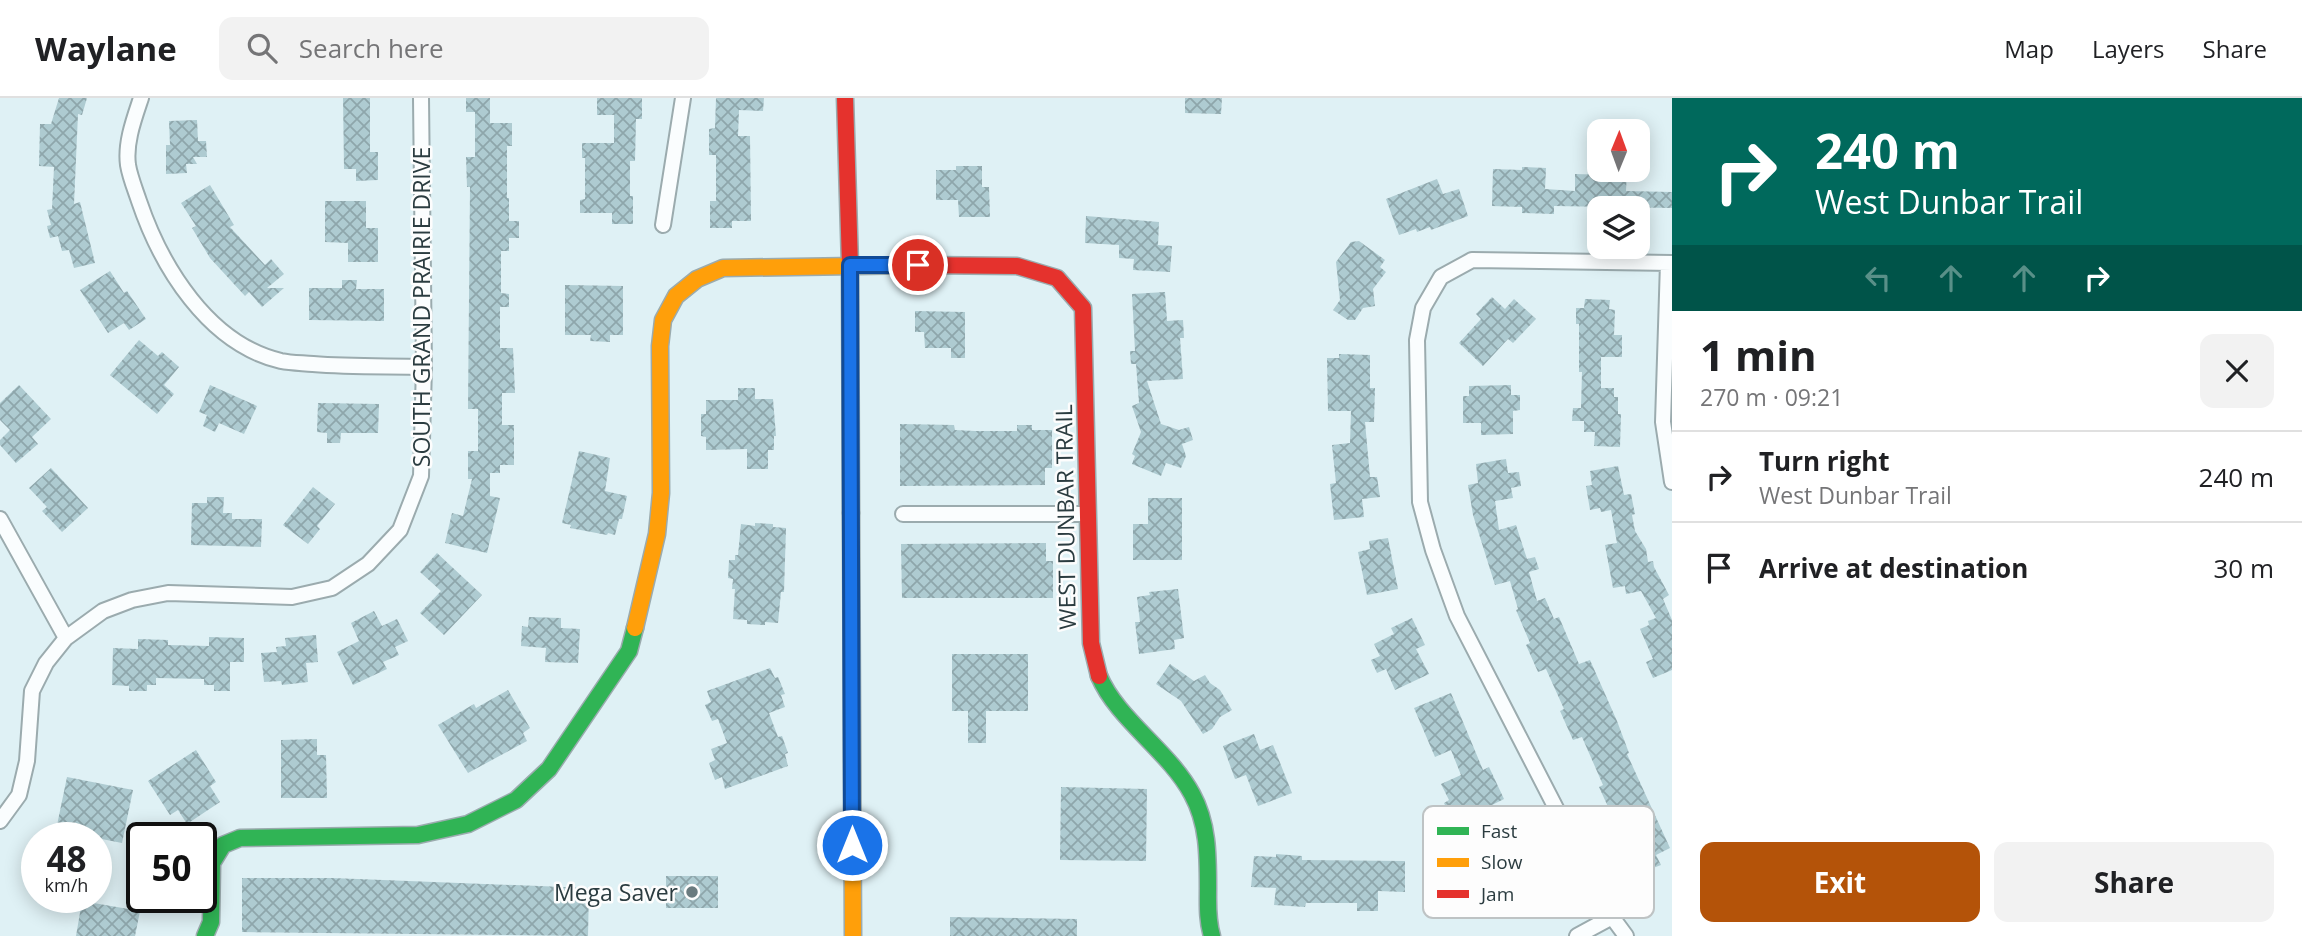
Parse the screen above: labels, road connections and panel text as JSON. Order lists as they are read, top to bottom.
{
  "streets": {
    "street": ["SOUTH GRAND PRAIRIE DRIVE", "WEST DUNBAR TRAIL"]
  },
  "places": ["Mega Saver"],
  "legend": ["Fast", "Slow", "Jam"],
  "north": "top",
  "page": {
    "header": "Waylane",
    "search": "Search here",
    "nav": ["Map", "Layers", "Share"],
    "turn": ["240 m", "West Dunbar Trail"],
    "heading": ["1 min", "270 m · 09:21"],
    "list": [
      {
        "name": "Turn right",
        "note": "West Dunbar Trail",
        "value": "240 m"
      },
      {
        "name": "Arrive at destination",
        "value": "30 m"
      }
    ],
    "speed": "48 km/h",
    "limit": "50",
    "buttons": ["Exit", "Share"]
  }
}
